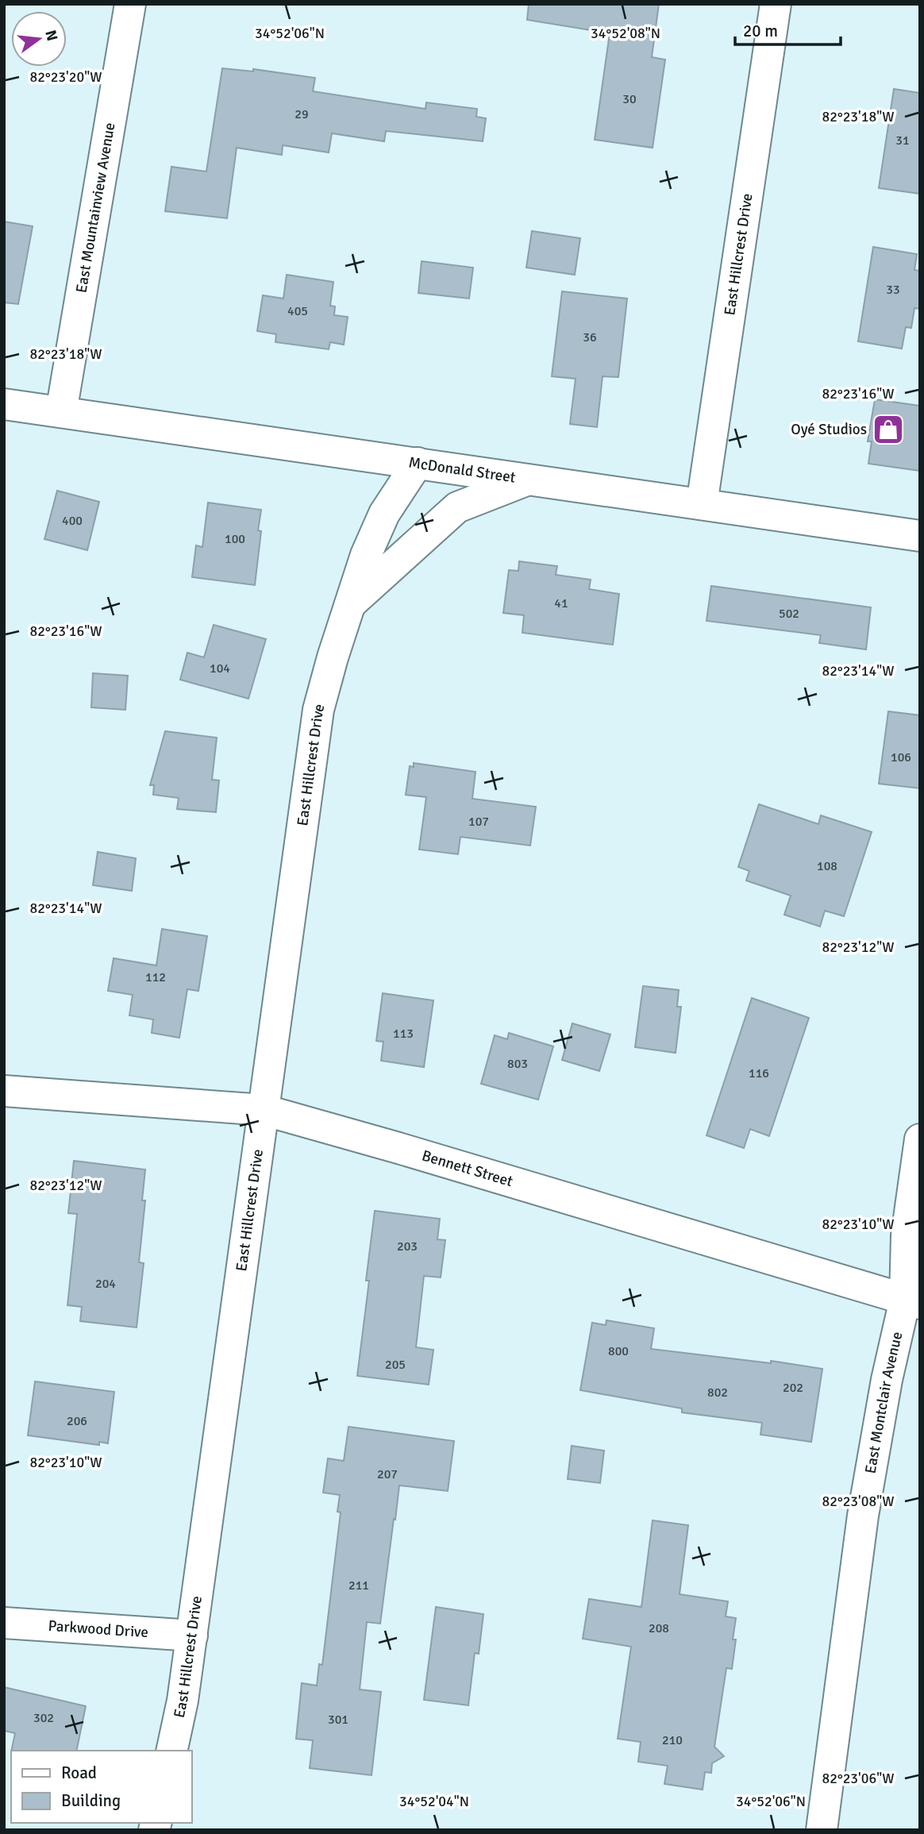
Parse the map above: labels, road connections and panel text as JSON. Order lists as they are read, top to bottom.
{
  "streets": {
    "street": [
      "East Mountainview Avenue",
      "East Hillcrest Drive",
      "McDonald Street",
      "Bennett Street",
      "East Montclair Avenue",
      "Parkwood Drive"
    ]
  },
  "crossings": [
    ["East Mountainview Avenue", "McDonald Street"],
    ["East Hillcrest Drive", "McDonald Street"],
    ["East Hillcrest Drive", "Bennett Street"],
    ["East Hillcrest Drive", "Parkwood Drive"],
    ["Bennett Street", "East Montclair Avenue"]
  ],
  "places": {
    "shop": ["Oyé Studios"]
  },
  "house_numbers": [
    "30",
    "29",
    "31",
    "33",
    "405",
    "36",
    "400",
    "100",
    "41",
    "502",
    "104",
    "106",
    "107",
    "108",
    "112",
    "113",
    "803",
    "116",
    "203",
    "204",
    "800",
    "205",
    "202",
    "802",
    "206",
    "207",
    "211",
    "208",
    "302",
    "301",
    "210"
  ],
  "legend": ["Road", "Building"],
  "scale_bar": "20 m",
  "north": "right",
  "coordinates": [
    "34°52'06\"N",
    "34°52'08\"N",
    "82°23'20\"W",
    "82°23'18\"W",
    "82°23'16\"W",
    "82°23'14\"W",
    "82°23'12\"W",
    "82°23'10\"W",
    "82°23'08\"W",
    "82°23'06\"W",
    "34°52'04\"N"
  ]
}
